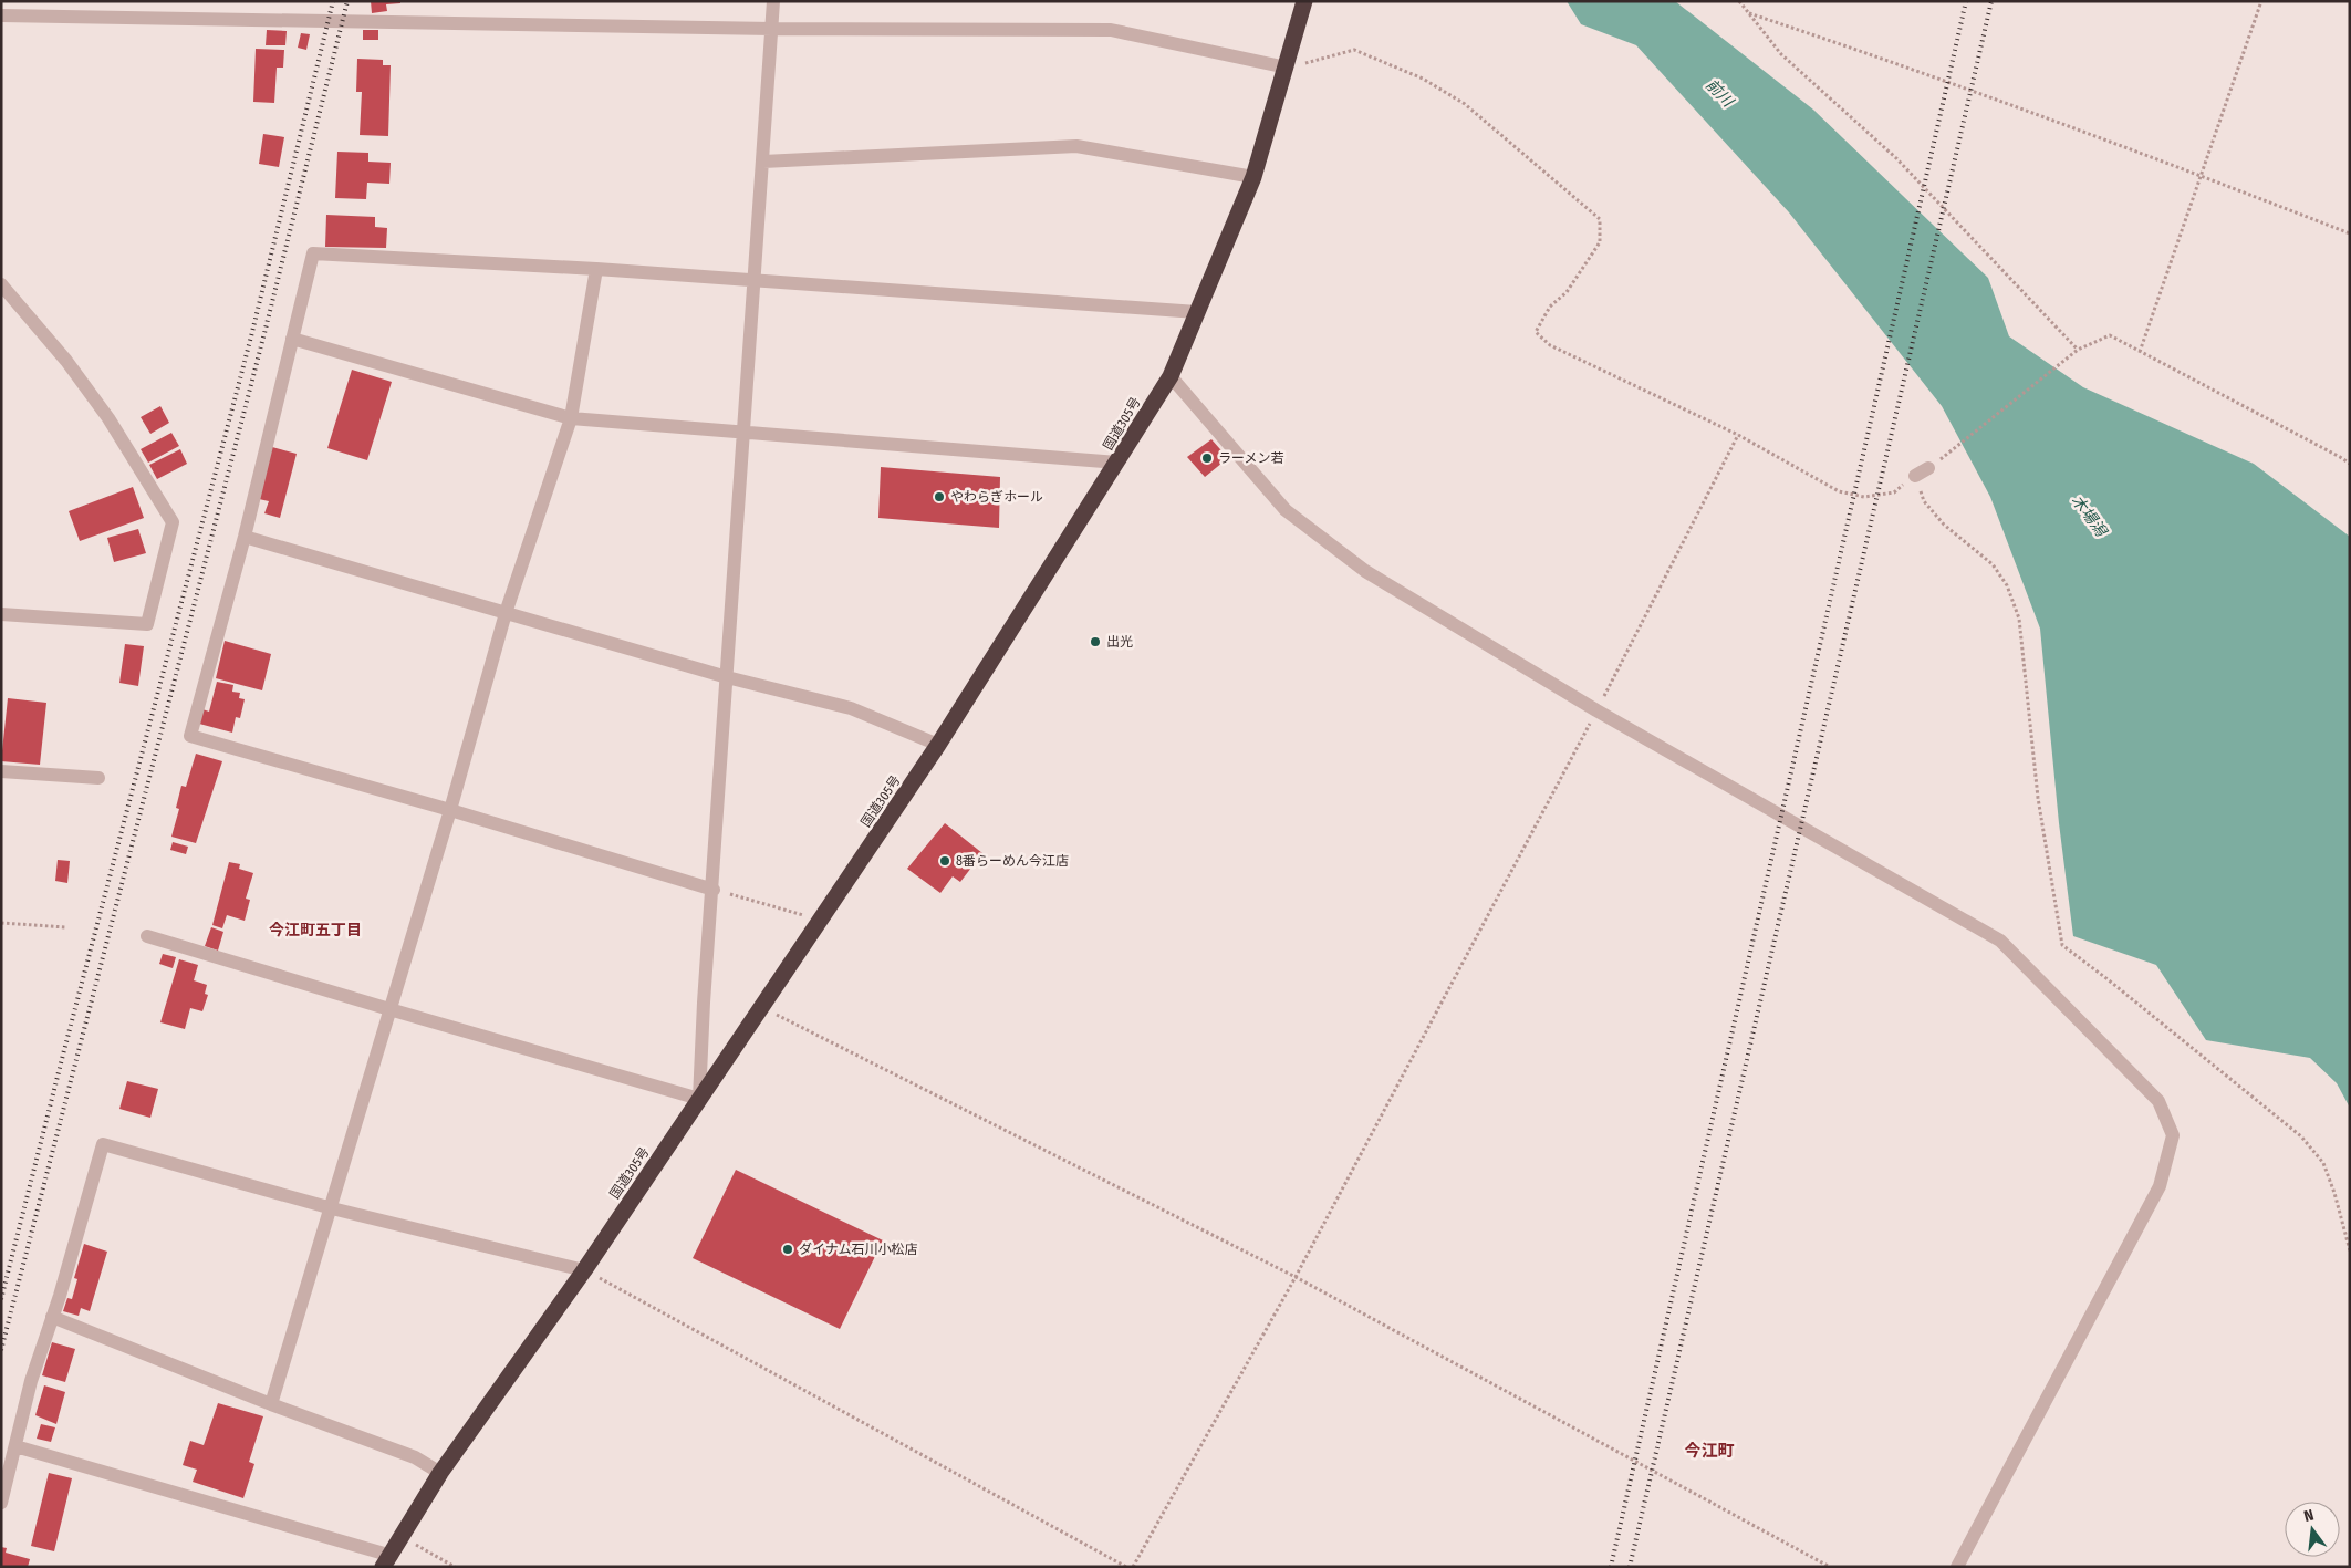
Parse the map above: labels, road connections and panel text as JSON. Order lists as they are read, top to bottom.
{
  "streets": {
    "highway": ["国道305号"]
  },
  "districts": ["今江町五丁目", "今江町"],
  "water": ["前川", "木場潟"],
  "places": [
    "ラーメン若",
    "やわらぎホール",
    "出光",
    "8番らーめん今江店",
    "ダイナム石川小松店"
  ],
  "north": "top"
}
